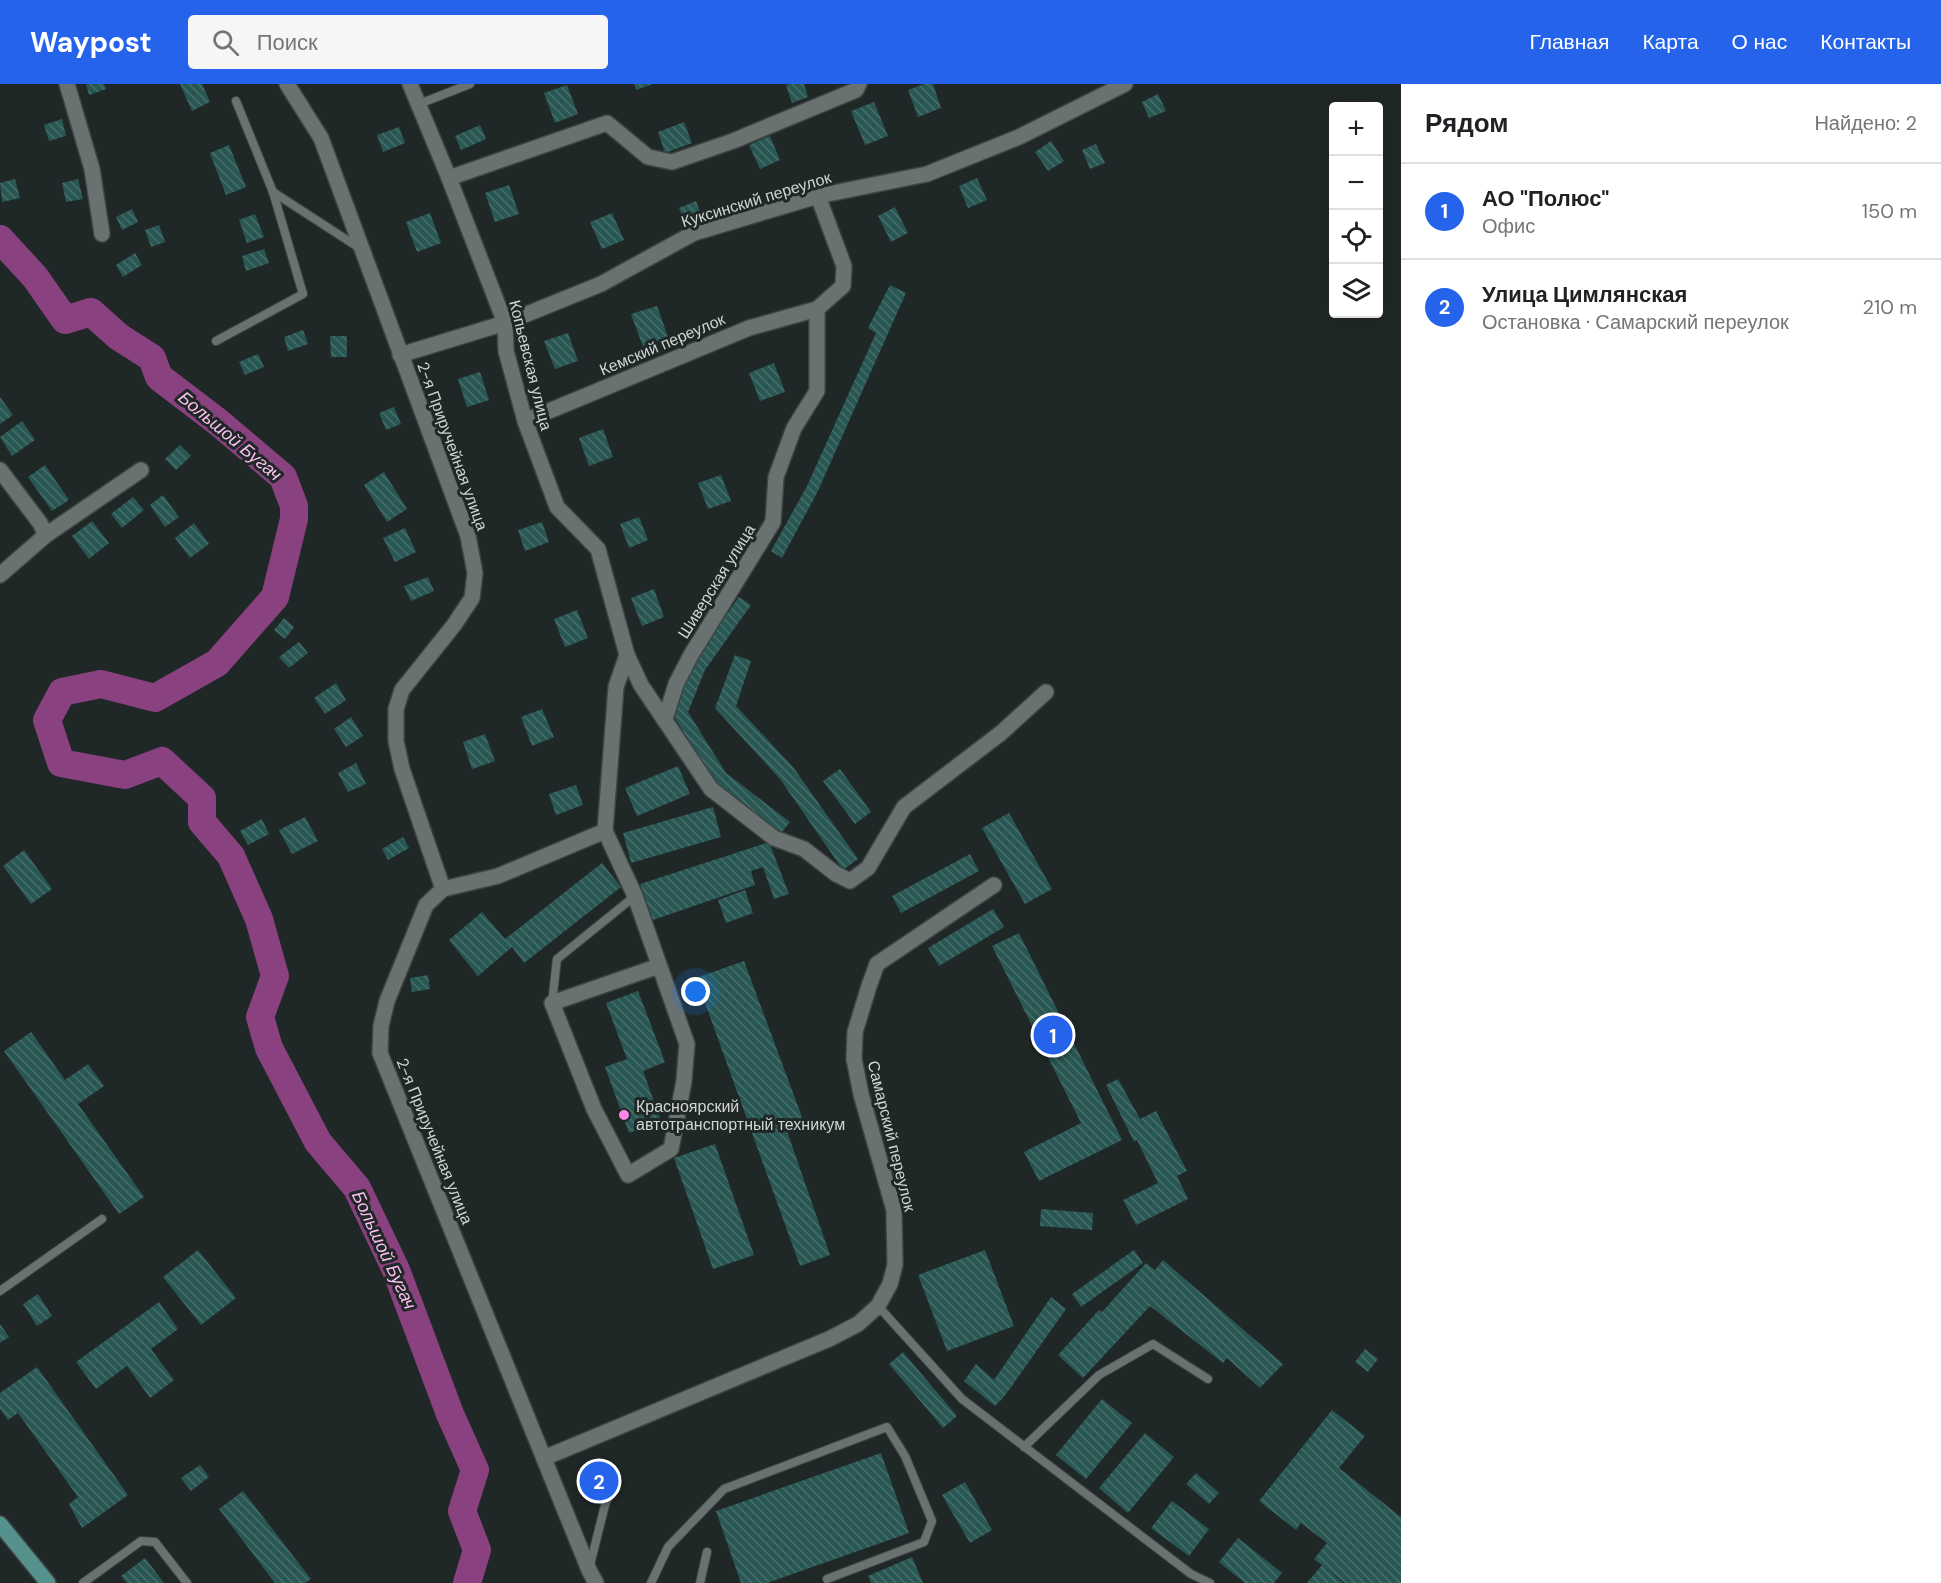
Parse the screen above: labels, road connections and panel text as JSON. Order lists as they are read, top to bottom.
{
  "streets": {
    "street": [
      "Куксинский переулок",
      "Кемский переулок",
      "Копьевская улица",
      "2-я Приручейная улица",
      "Шиверская улица",
      "Самарский переулок"
    ]
  },
  "crossings": [
    ["Куксинский переулок", "Копьевская улица"],
    ["Куксинский переулок", "2-я Приручейная улица"],
    ["Кемский переулок", "Копьевская улица"],
    ["Кемский переулок", "Шиверская улица"],
    ["Копьевская улица", "Шиверская улица"],
    ["2-я Приручейная улица", "Самарский переулок"]
  ],
  "water": ["Большой Бугач"],
  "places": ["Красноярский автотранспортный техникум"],
  "page": {
    "header": "Waypost",
    "search": "Поиск",
    "nav": [
      "Главная",
      "Карта",
      "О нас",
      "Контакты"
    ],
    "heading": ["Рядом", "Найдено: 2"],
    "map_buttons": ["+", "−"],
    "list": [
      {
        "mark": "1",
        "name": "АО \"Полюс\"",
        "note": "Офис",
        "value": "150 m"
      },
      {
        "mark": "2",
        "name": "Улица Цимлянская",
        "note": "Остановка · Самарский переулок",
        "value": "210 m"
      }
    ],
    "pins": ["1", "2"]
  }
}
